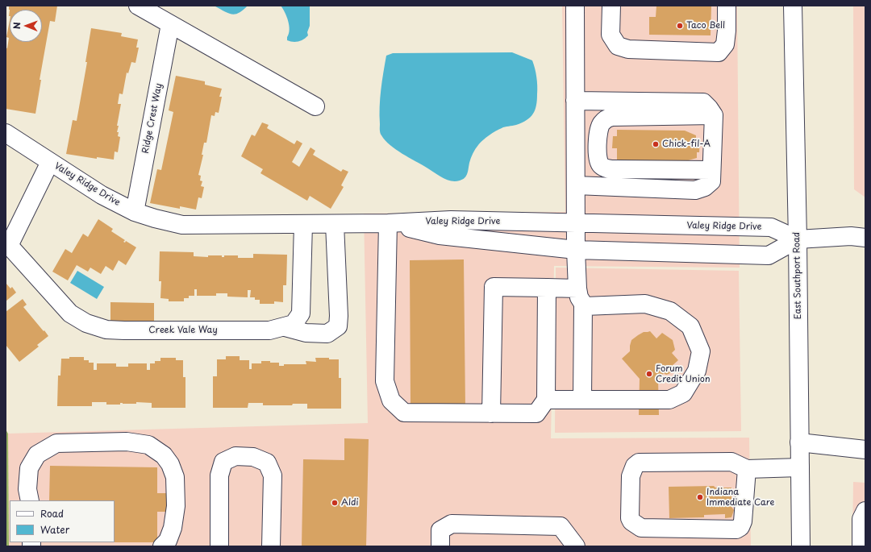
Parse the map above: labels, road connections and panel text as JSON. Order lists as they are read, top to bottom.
{
  "streets": {
    "street": [
      "Ridge Crest Way",
      "Valey Ridge Drive",
      "East Southport Road",
      "Creek Vale Way"
    ]
  },
  "crossings": [
    ["Ridge Crest Way", "Valey Ridge Drive"],
    ["Valey Ridge Drive", "East Southport Road"],
    ["Valey Ridge Drive", "Creek Vale Way"]
  ],
  "places": [
    "Taco Bell",
    "Chick-fil-A",
    "Forum Credit Union",
    "Indiana Immediate Care",
    "Aldi"
  ],
  "legend": ["Road", "Water"],
  "north": "left"
}
